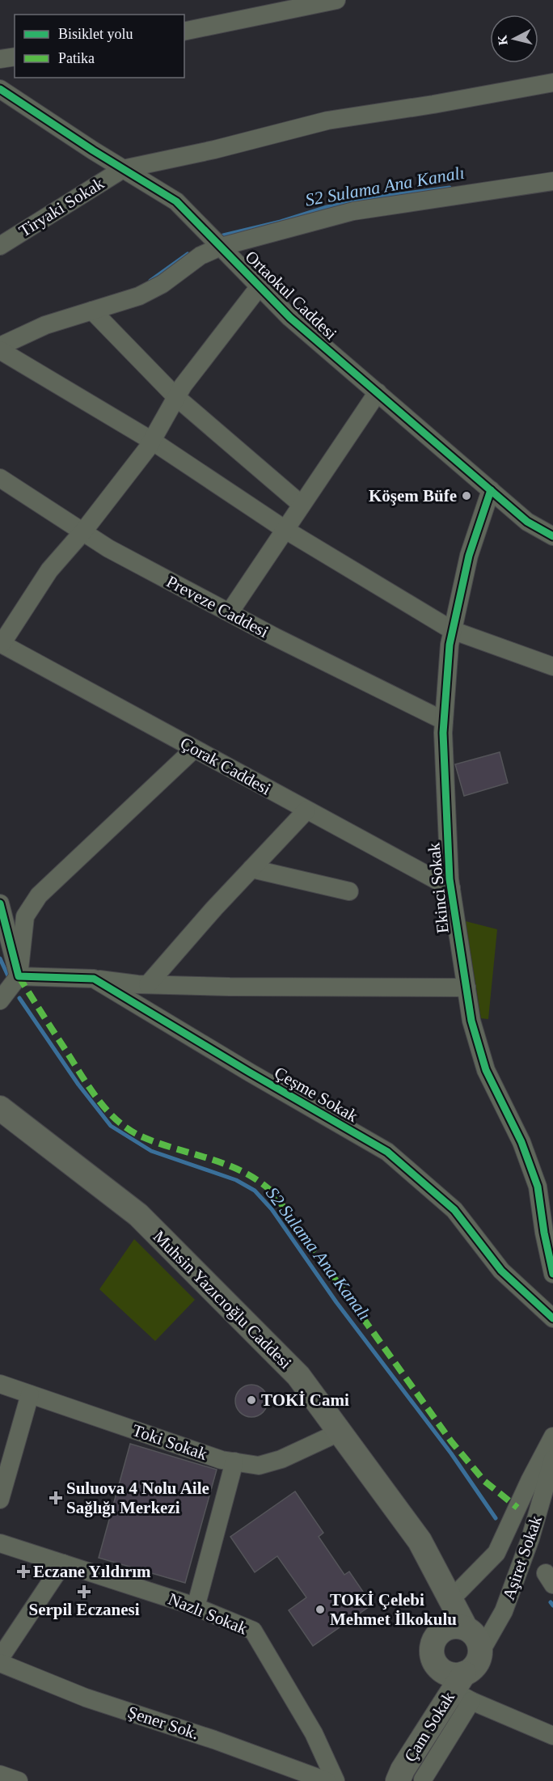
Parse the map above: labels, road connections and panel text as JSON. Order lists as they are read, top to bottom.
{
  "streets": {
    "main road": ["Muhsin Yazıcıoğlu Caddesi", "Çam Sokak"],
    "street": [
      "Tiryaki Sokak",
      "Ortaokul Caddesi",
      "Preveze Caddesi",
      "Çorak Caddesi",
      "Ekinci Sokak",
      "Çeşme Sokak",
      "Toki Sokak",
      "Aşiret Sokak",
      "Nazlı Sokak",
      "Şener Sok."
    ]
  },
  "crossings": [
    ["Tiryaki Sokak", "Ortaokul Caddesi"],
    ["Ortaokul Caddesi", "Ekinci Sokak"],
    ["Preveze Caddesi", "Ekinci Sokak"],
    ["Çorak Caddesi", "Ekinci Sokak"],
    ["Muhsin Yazıcıoğlu Caddesi", "Toki Sokak"],
    ["Muhsin Yazıcıoğlu Caddesi", "Aşiret Sokak"],
    ["Muhsin Yazıcıoğlu Caddesi", "Çam Sokak"],
    ["Aşiret Sokak", "Çam Sokak"]
  ],
  "water": ["S2 Sulama Ana Kanalı"],
  "places": {
    "other": ["Köşem Büfe", "TOKİ Cami", "TOKİ Çelebi Mehmet İlkokulu"],
    "health": ["Suluova 4 Nolu Aile Sağlığı Merkezi", "Eczane Yıldırım", "Serpil Eczanesi"]
  },
  "legend": ["Bisiklet yolu", "Patika"],
  "north": "left"
}
